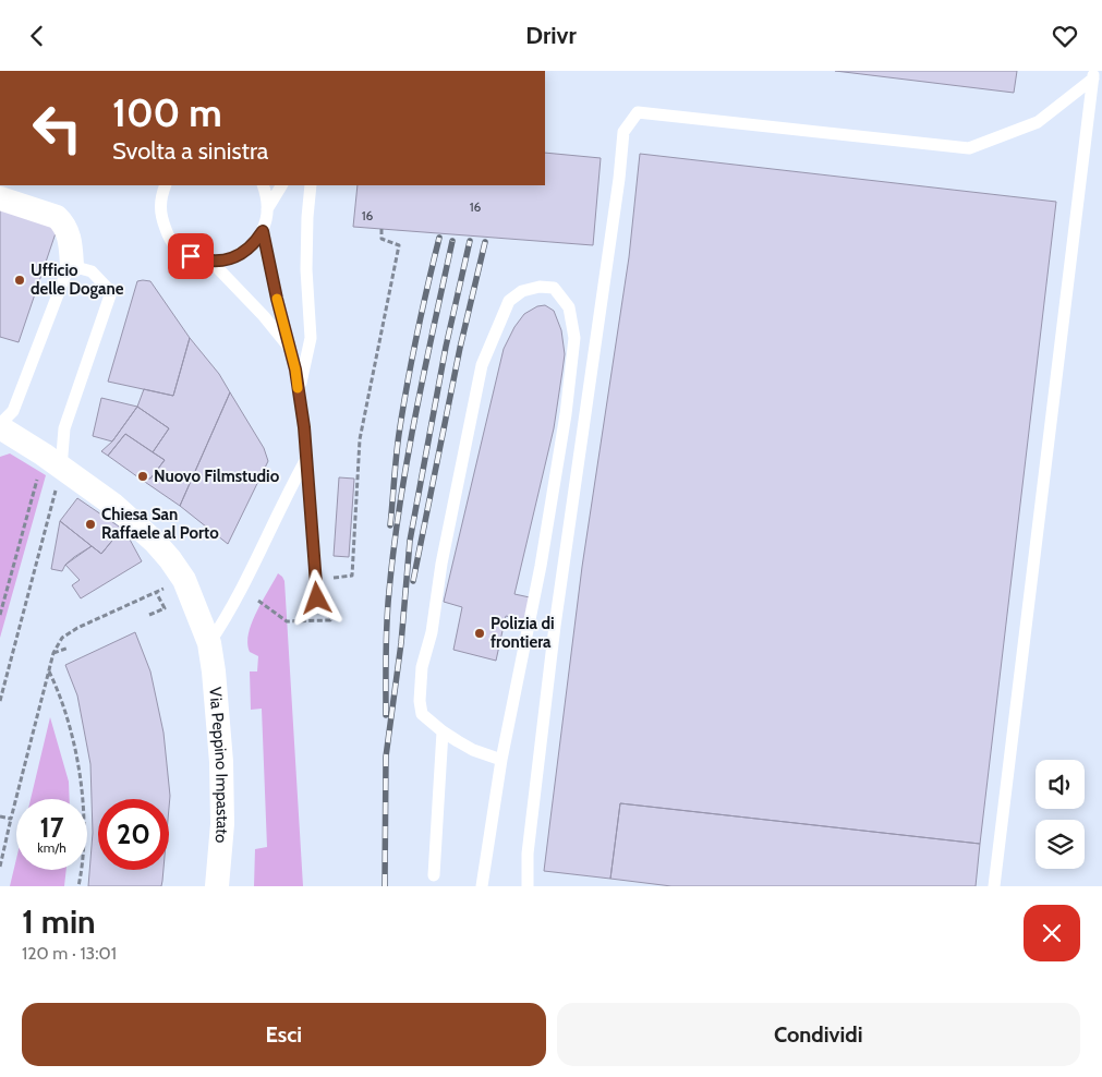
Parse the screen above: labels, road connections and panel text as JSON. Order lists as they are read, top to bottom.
{
  "streets": {
    "street": ["Via Peppino Impastato"]
  },
  "places": [
    "Ufficio delle Dogane",
    "Nuovo Filmstudio",
    "Chiesa San Raffaele al Porto",
    "Polizia di frontiera"
  ],
  "house_numbers": ["16", "16"],
  "page": {
    "header": "Drivr",
    "turn": ["100 m", "Svolta a sinistra"],
    "speed": "17 km/h",
    "limit": "20",
    "heading": ["1 min", "120 m · 13:01"],
    "buttons": ["Esci", "Condividi"]
  }
}
